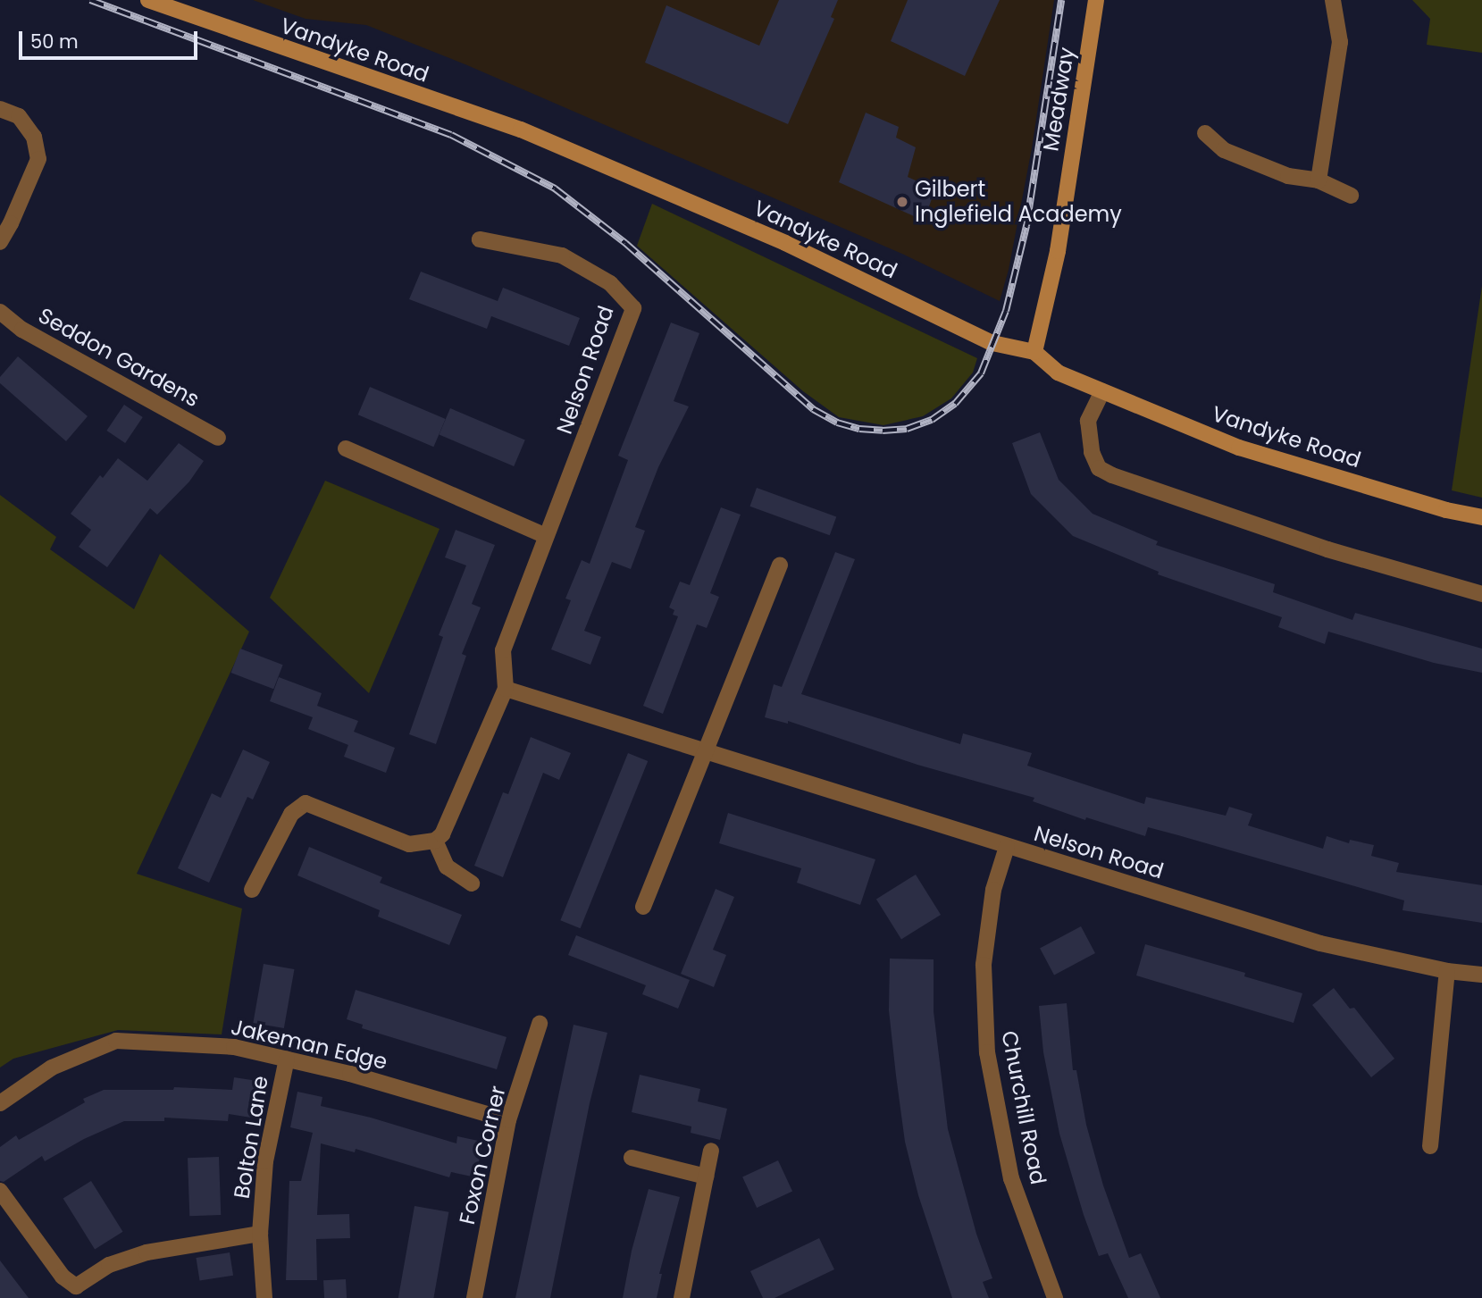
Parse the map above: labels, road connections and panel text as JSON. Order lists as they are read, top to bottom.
{
  "streets": {
    "street": [
      "Vandyke Road",
      "Meadway",
      "Seddon Gardens",
      "Nelson Road",
      "Jakeman Edge",
      "Churchill Road",
      "Bolton Lane",
      "Foxon Corner"
    ]
  },
  "crossings": [
    ["Vandyke Road", "Meadway"],
    ["Nelson Road", "Churchill Road"],
    ["Jakeman Edge", "Bolton Lane"],
    ["Jakeman Edge", "Foxon Corner"]
  ],
  "places": ["Gilbert Inglefield Academy"],
  "scale_bar": "50 m"
}
